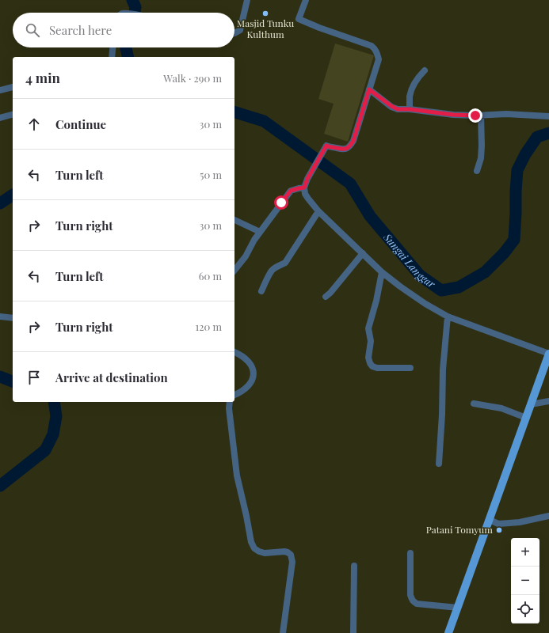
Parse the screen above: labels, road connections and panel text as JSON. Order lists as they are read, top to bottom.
{
  "water": ["Sungai Langgar"],
  "places": ["Masjid Tunku Kulthum", "Patani Tomyum"],
  "page": {
    "search": "Search here",
    "heading": ["4 min", "Walk · 290 m"],
    "list": [
      ["Continue", "30 m"],
      ["Turn left", "50 m"],
      ["Turn right", "30 m"],
      ["Turn left", "60 m"],
      ["Turn right", "120 m"],
      "Arrive at destination"
    ],
    "map_buttons": ["+", "−"]
  }
}
